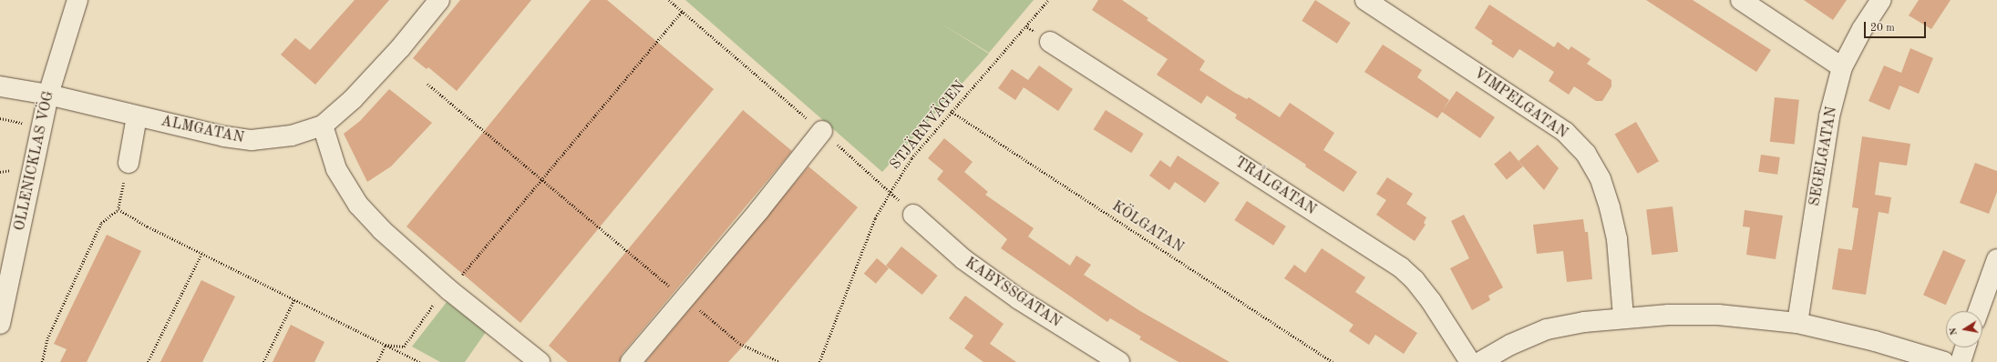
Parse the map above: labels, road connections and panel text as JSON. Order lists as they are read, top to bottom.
{
  "streets": {
    "street": [
      "VIMPELGATAN",
      "ALMGATAN",
      "SEGELGATAN",
      "OLLENICKLAS VÖG",
      "TRÅLGATAN",
      "KABYSSGATAN"
    ],
    "path": ["STJÄRNVÄGEN", "KÖLGATAN"]
  },
  "crossings": [
    ["STJÄRNVÄGEN", "KÖLGATAN"],
    ["ALMGATAN", "OLLENICKLAS VÖG"]
  ],
  "scale_bar": "20 m",
  "north": "left"
}
